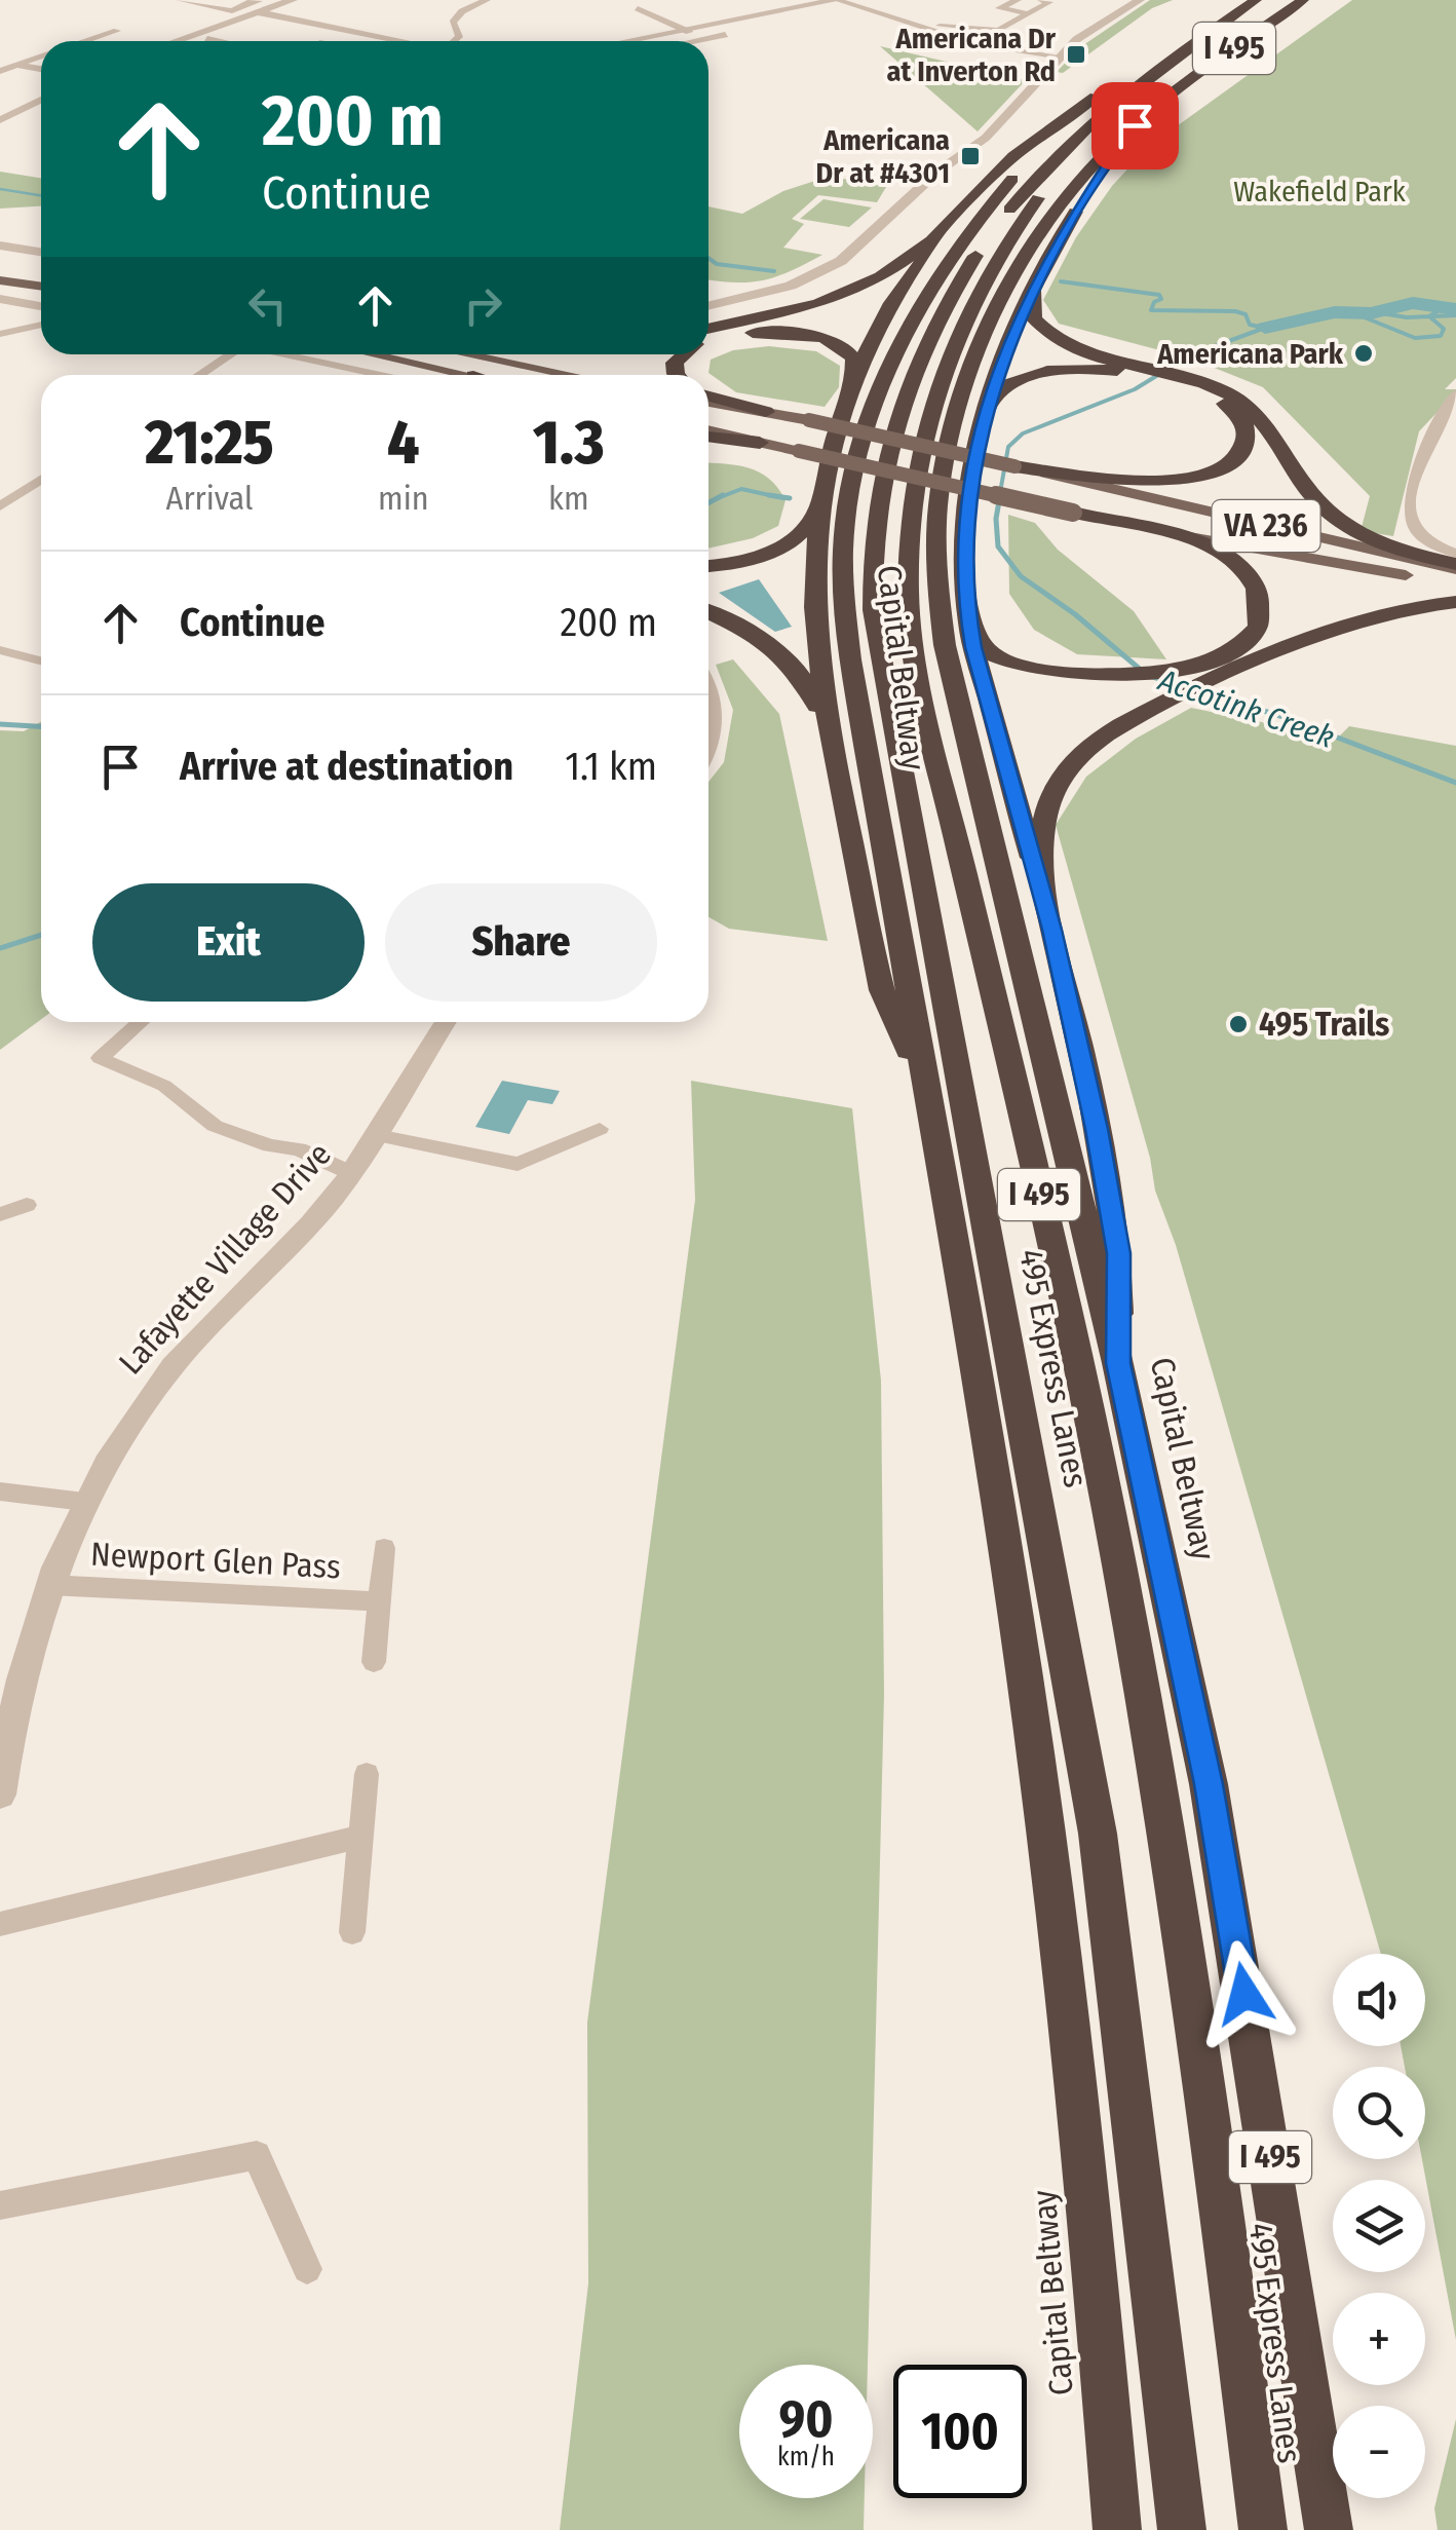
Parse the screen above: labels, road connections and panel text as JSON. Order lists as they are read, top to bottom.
{
  "streets": {
    "highway": ["I 495", "Capital Beltway", "495 Express Lanes"],
    "main road": ["VA 236"],
    "street": ["Lafayette Village Drive", "Newport Glen Pass"]
  },
  "crossings": [
    ["Lafayette Village Drive", "Newport Glen Pass"]
  ],
  "water": ["Accotink Creek"],
  "parks": ["Wakefield Park"],
  "places": {
    "transit": ["Americana Dr at Inverton Rd", "Americana Dr at #4301"],
    "other": ["Americana Park", "495 Trails"]
  },
  "page": {
    "turn": ["200 m", "Continue"],
    "eta": [
      "21:25",
      "Arrival",
      "4",
      "min",
      "1.3",
      "km"
    ],
    "list": [
      {
        "name": "Continue",
        "value": "200 m"
      },
      {
        "name": "Arrive at destination",
        "value": "1.1 km"
      }
    ],
    "buttons": ["Exit", "Share"],
    "map_buttons": ["+", "−"],
    "speed": "90 km/h",
    "limit": "100"
  }
}
